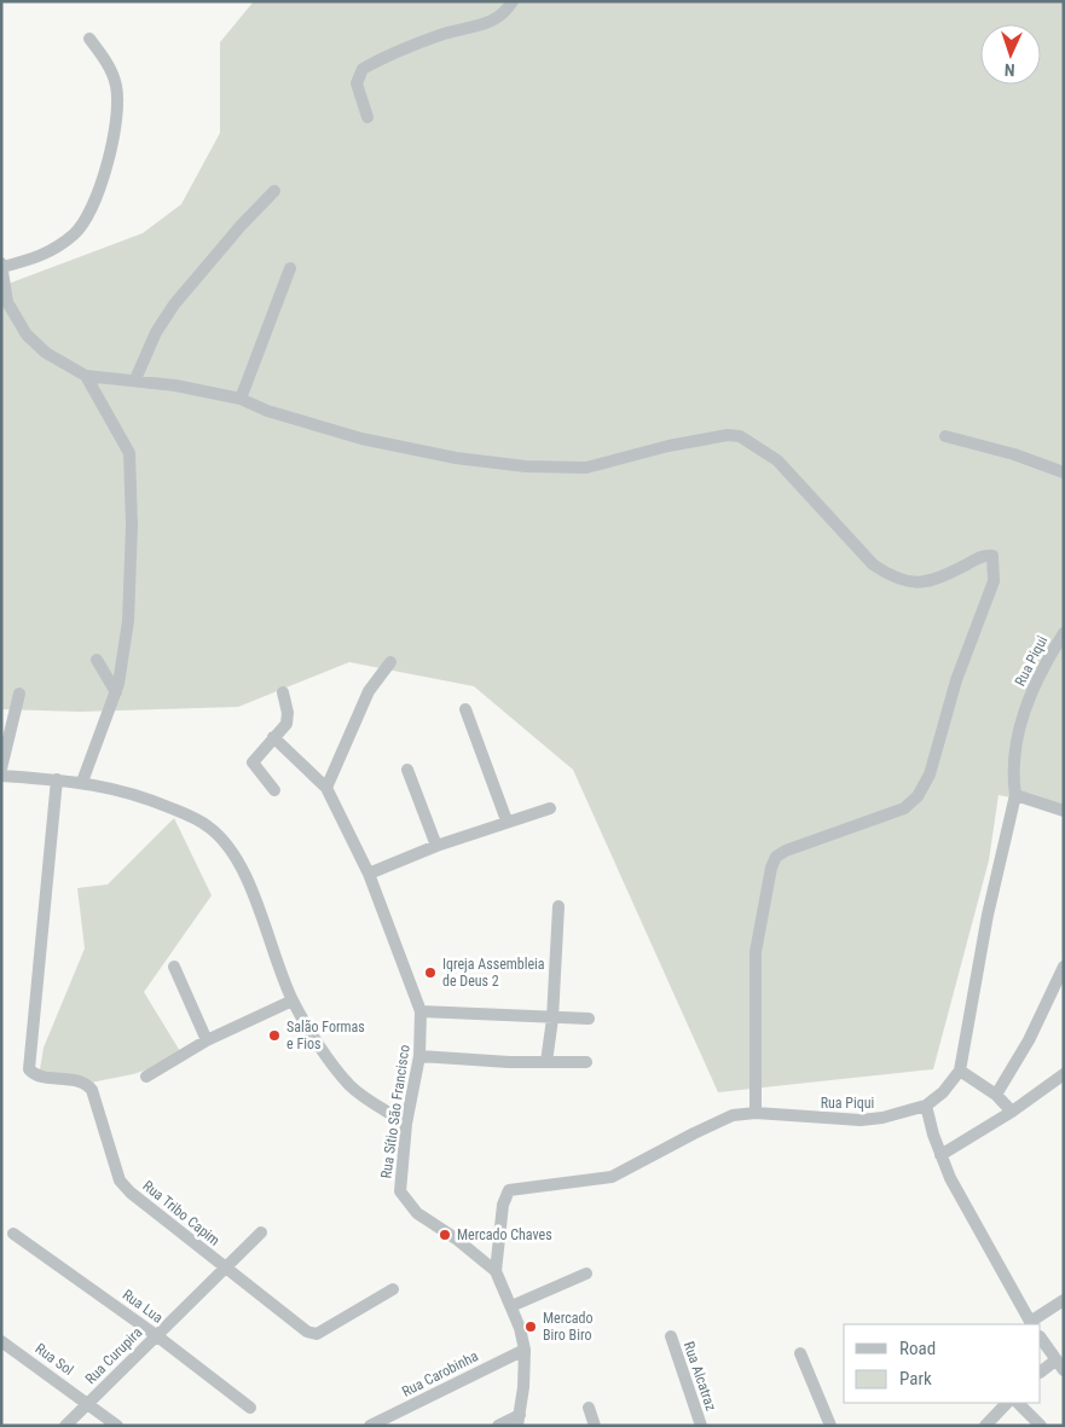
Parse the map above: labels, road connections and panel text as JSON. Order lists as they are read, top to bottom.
{
  "streets": {
    "street": [
      "Rua Piqui",
      "Rua Sítio São Francisco",
      "Rua Tribo Capim",
      "Rua Lua",
      "Rua Curupira",
      "Rua Sol",
      "Rua Carobinha",
      "Rua Alcatraz"
    ]
  },
  "crossings": [
    ["Rua Piqui", "Rua Sítio São Francisco"],
    ["Rua Tribo Capim", "Rua Curupira"],
    ["Rua Lua", "Rua Curupira"],
    ["Rua Curupira", "Rua Sol"]
  ],
  "places": [
    "Igreja Assembleia de Deus 2",
    "Salão Formas e Fios",
    "Mercado Chaves",
    "Mercado Biro Biro"
  ],
  "legend": ["Road", "Park"],
  "north": "bottom"
}
